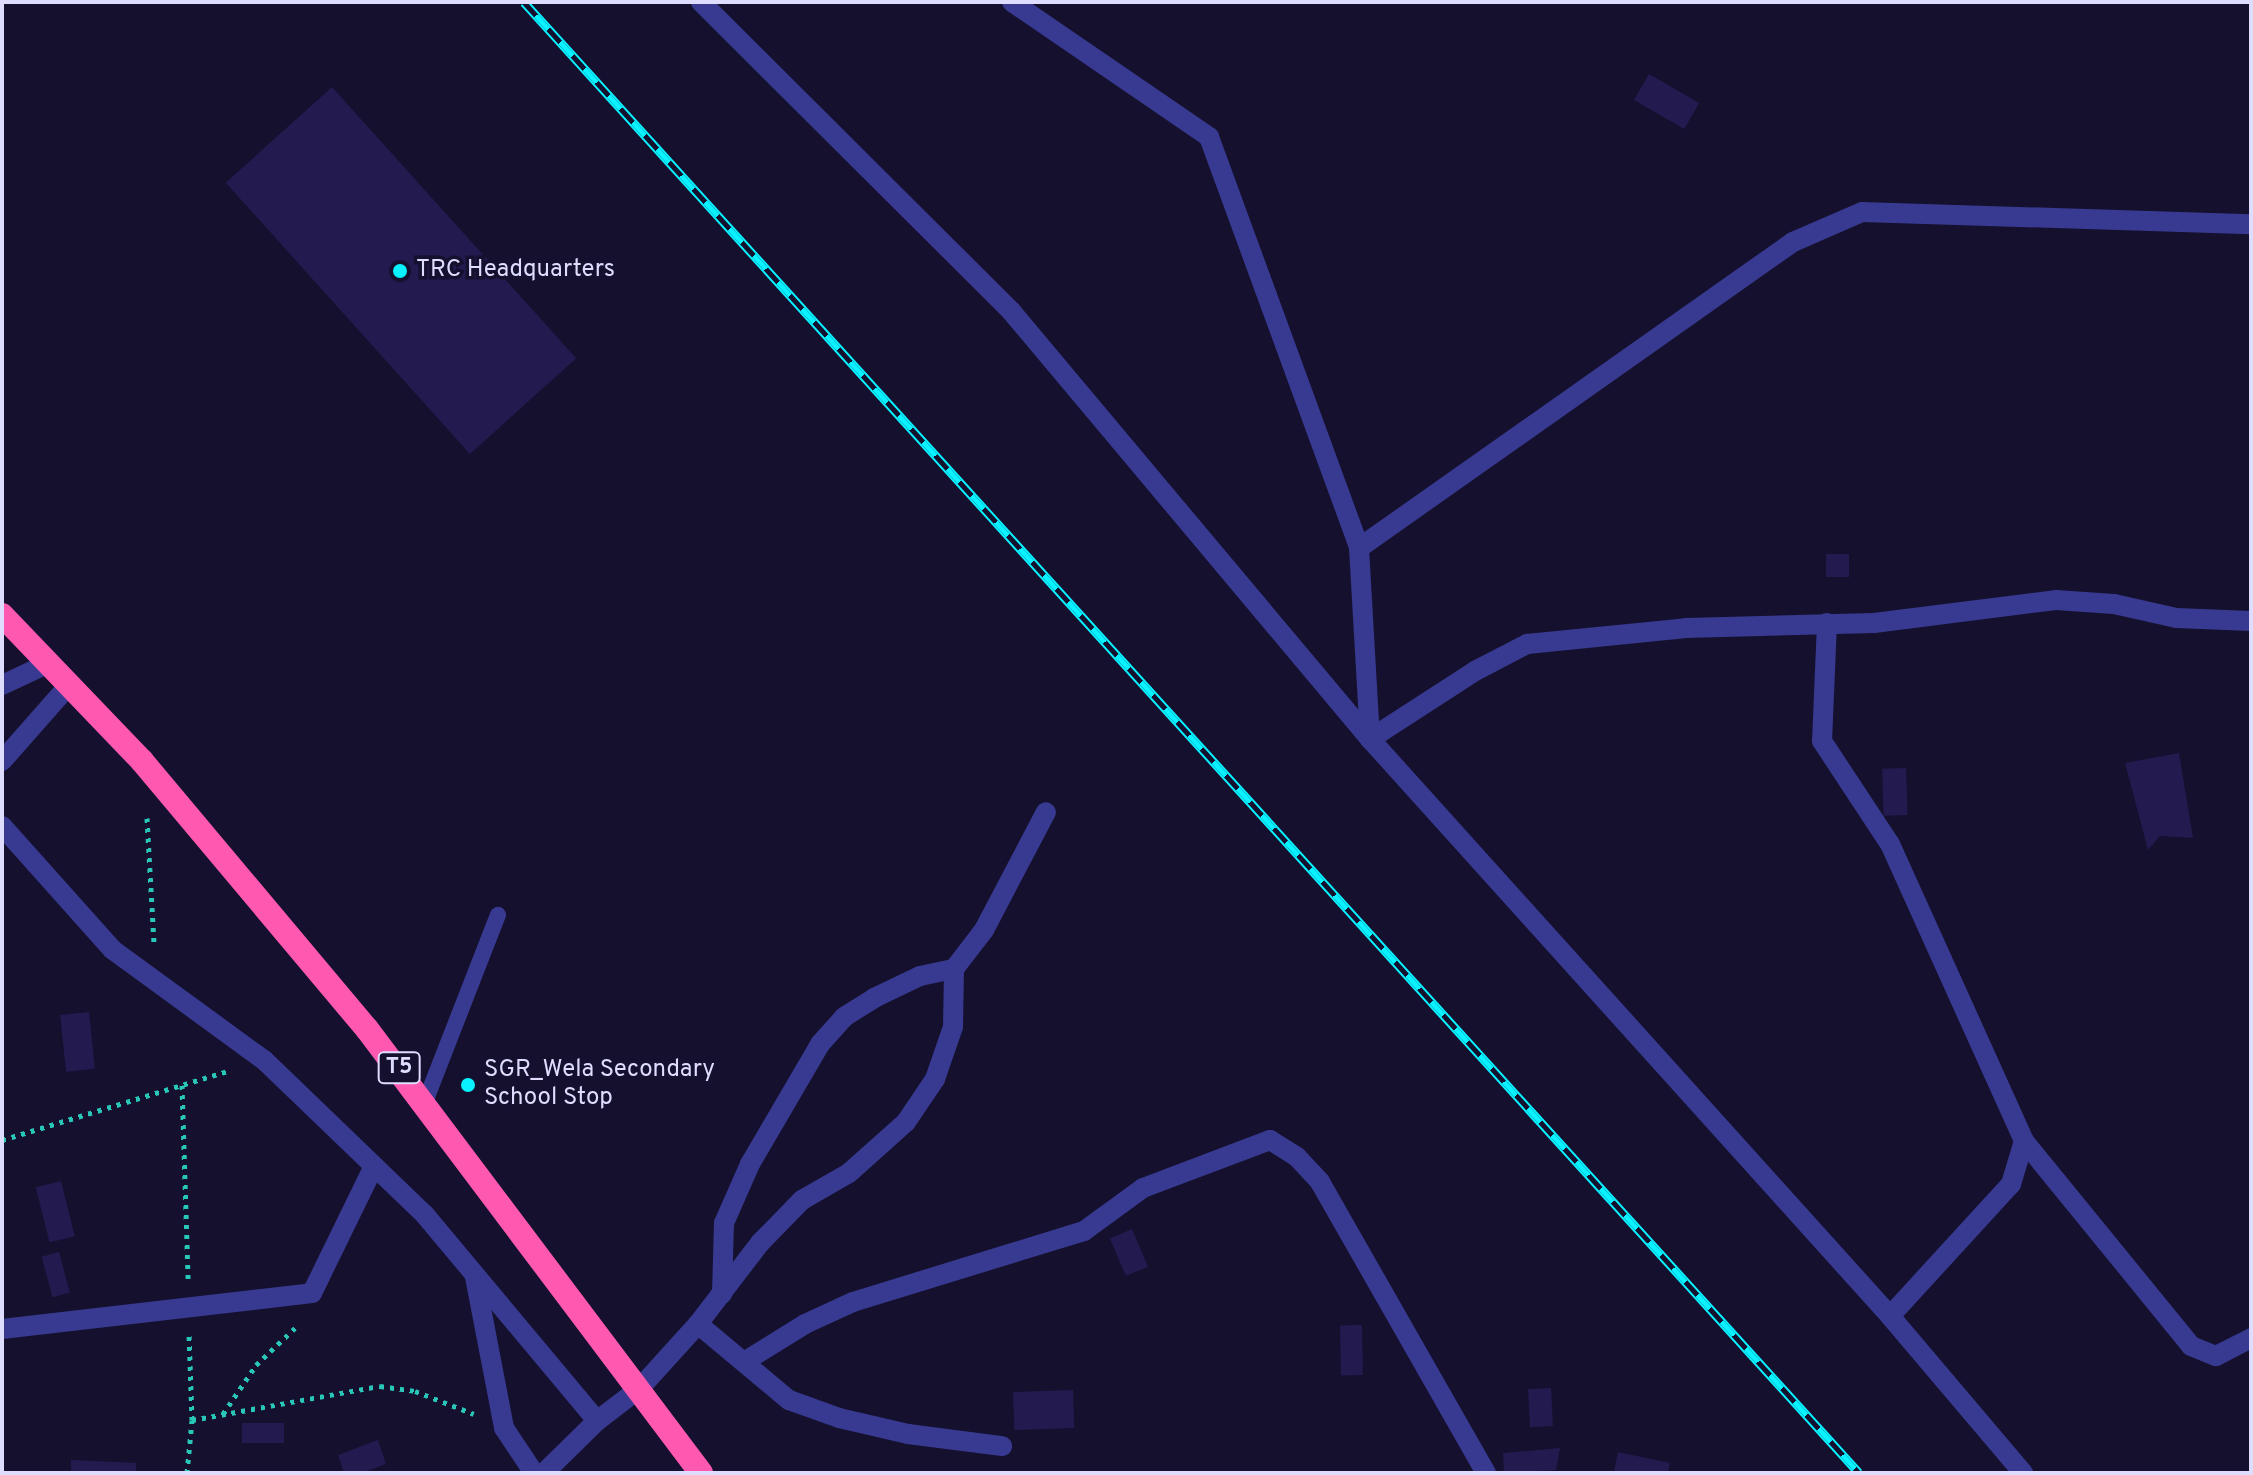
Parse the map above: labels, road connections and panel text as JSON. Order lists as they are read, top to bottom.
{
  "streets": {
    "highway": ["T5"]
  },
  "places": ["TRC Headquarters", "SGR_Wela Secondary School Stop"]
}
